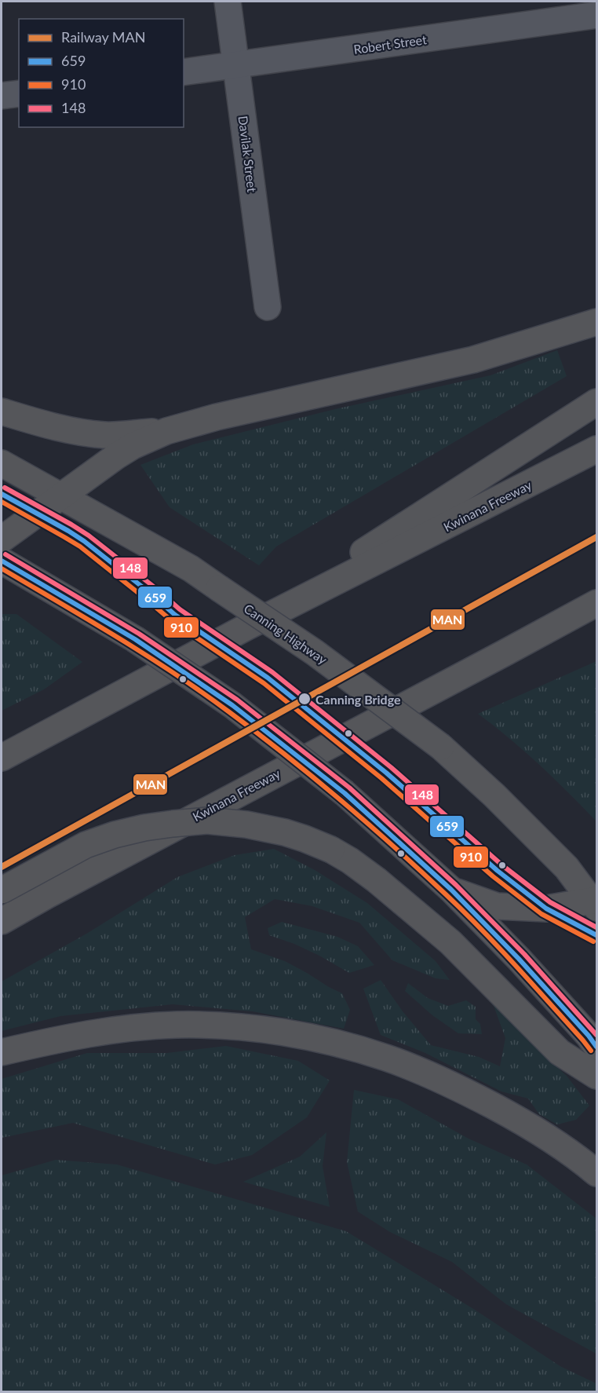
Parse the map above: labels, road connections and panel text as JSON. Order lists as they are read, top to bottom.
{
  "streets": {
    "highway": ["Kwinana Freeway", "Canning Highway"],
    "street": ["Robert Street", "Davilak Street"]
  },
  "crossings": [
    ["Robert Street", "Davilak Street"]
  ],
  "places": ["Canning Bridge"],
  "lines": [
    "transit line 148",
    "transit line 659",
    "transit line 910",
    "rail line MAN"
  ],
  "legend": [
    "Railway MAN",
    "659",
    "910",
    "148"
  ]
}
